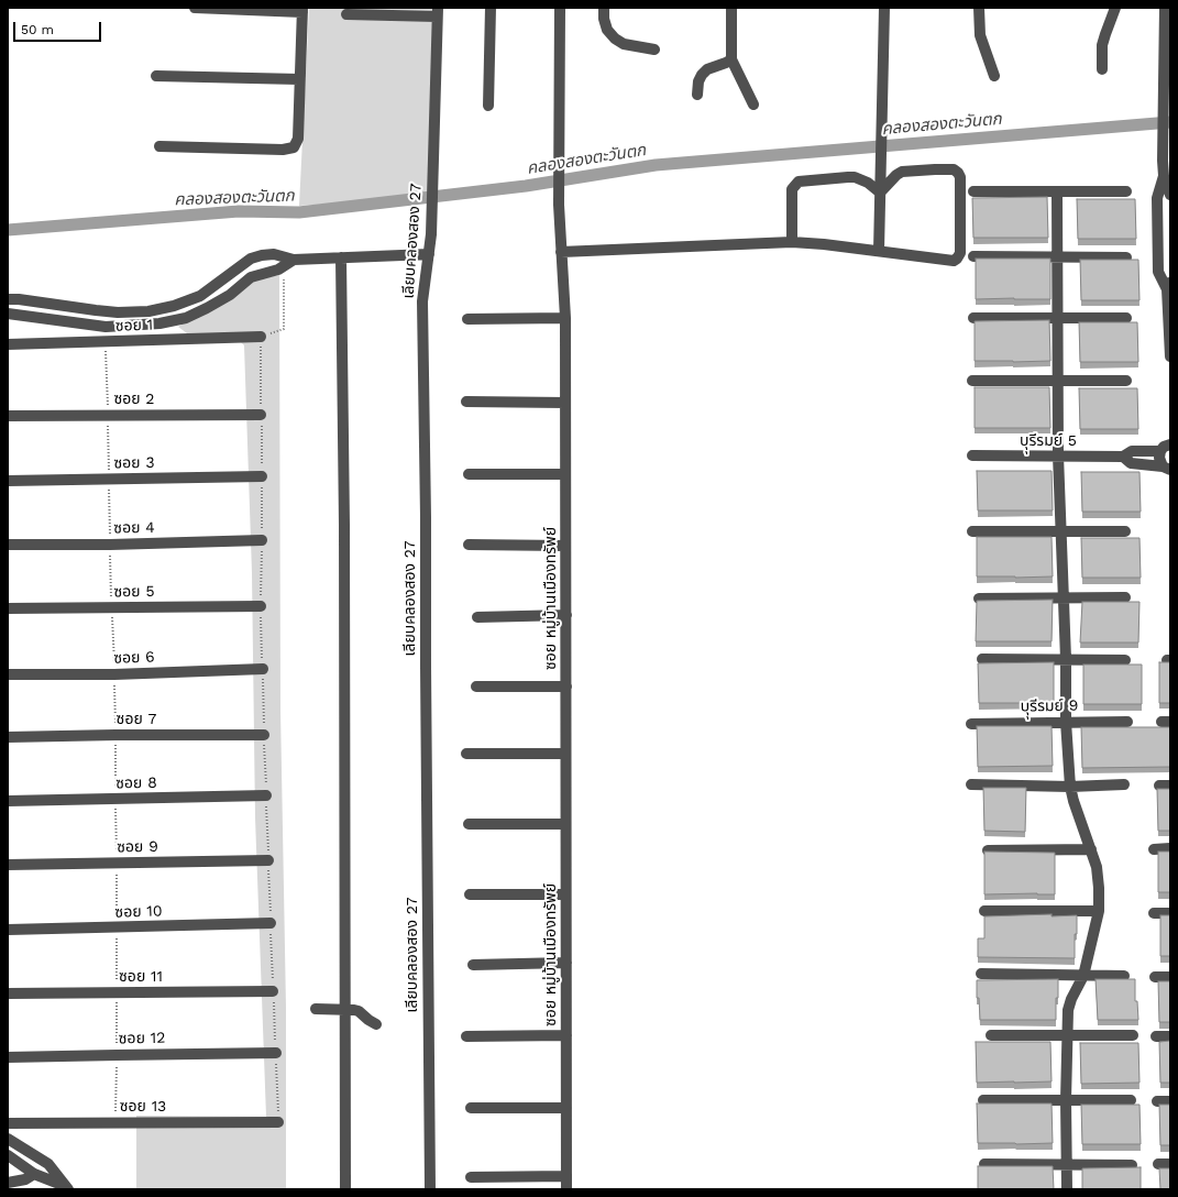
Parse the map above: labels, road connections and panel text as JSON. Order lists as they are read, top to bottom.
{
  "streets": {
    "street": [
      "เลียบคลองสอง 27",
      "ซอย 1",
      "ซอย 2",
      "บุุรีรมย์ 5",
      "ซอย 3",
      "ซอย 4",
      "ซอย 5",
      "ซอย หมู่บ้านเมืองทรัพย์",
      "ซอย 6",
      "บุุรีรมย์ 9",
      "ซอย 7",
      "ซอย 8",
      "ซอย 9",
      "ซอย 10",
      "ซอย 11",
      "ซอย 12",
      "ซอย 13"
    ]
  },
  "water": ["คลองสองตะวันตก"],
  "scale_bar": "50 m"
}
